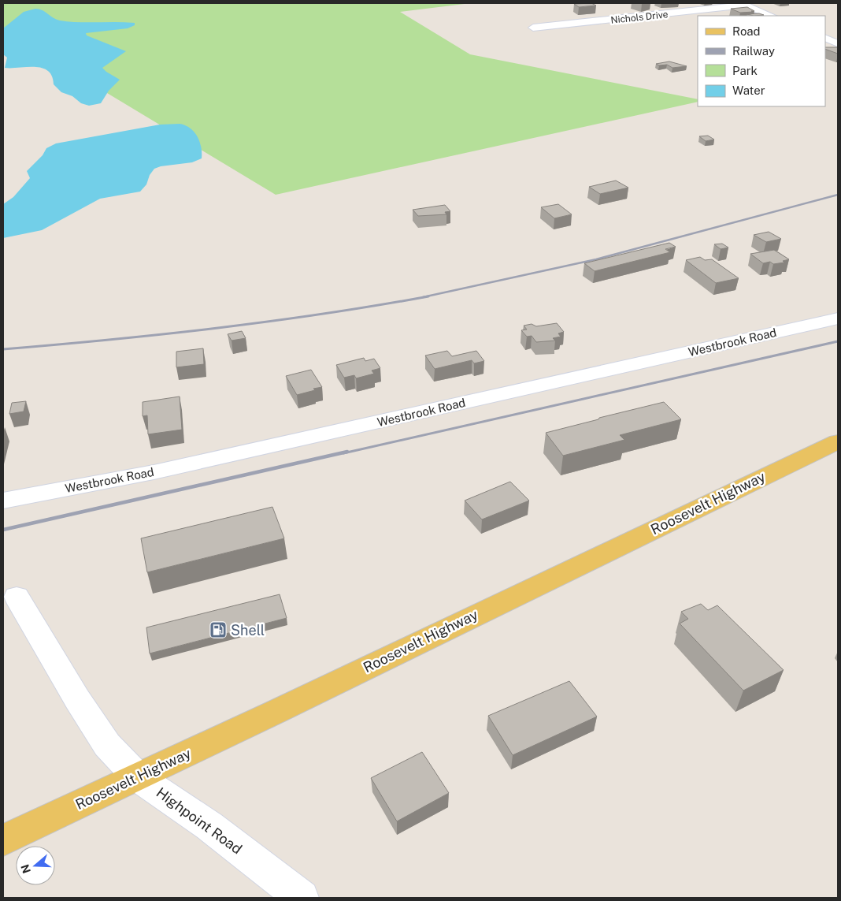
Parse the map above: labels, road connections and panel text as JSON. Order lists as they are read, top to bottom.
{
  "streets": {
    "main road": ["Roosevelt Highway"],
    "street": ["Nichols Drive", "Westbrook Road", "Highpoint Road"]
  },
  "crossings": [
    ["Roosevelt Highway", "Highpoint Road"]
  ],
  "places": {
    "fuel station": ["Shell"]
  },
  "legend": [
    "Road",
    "Railway",
    "Park",
    "Water"
  ],
  "north": "left"
}
